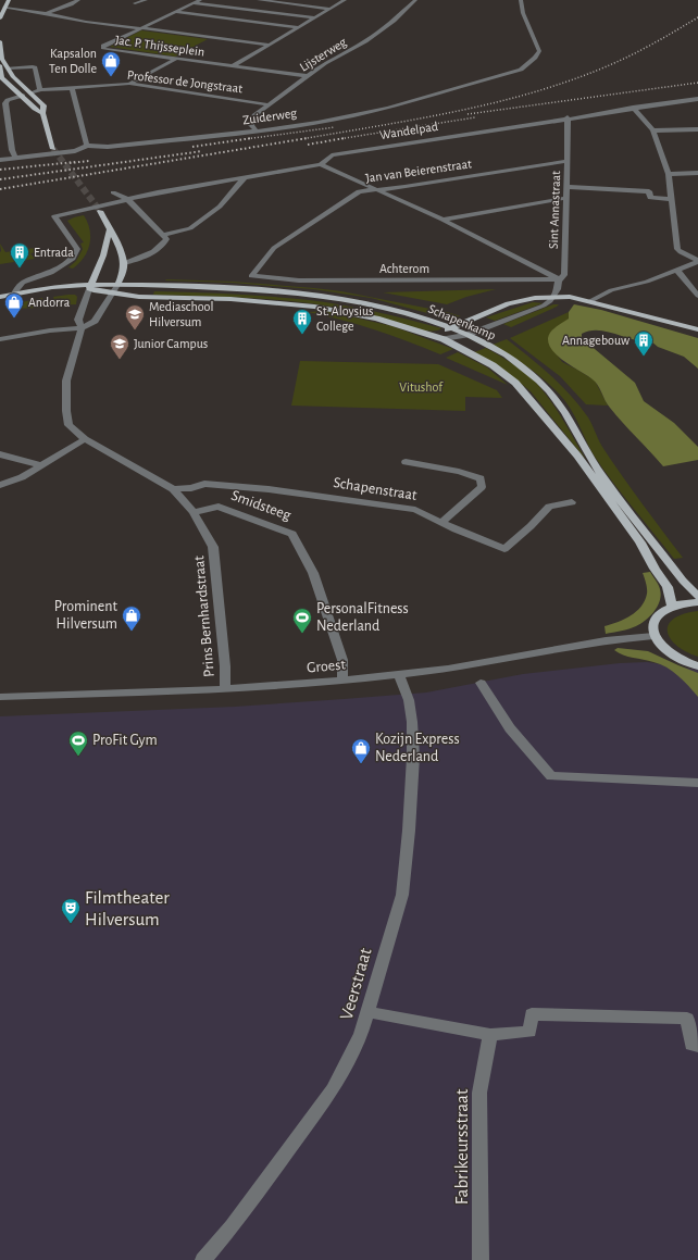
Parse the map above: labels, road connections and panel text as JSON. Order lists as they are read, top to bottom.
{
  "streets": {
    "main road": ["Schapenkamp"],
    "street": [
      "Jac. P. Thijsseplein",
      "Lijsterweg",
      "Professor de Jongstraat",
      "Zuiderweg",
      "Wandelpad",
      "Jan van Beierenstraat",
      "Sint Annastraat",
      "Achterom",
      "Schapenstraat",
      "Smidsteeg",
      "Prins Bernhardstraat",
      "Groest",
      "Veerstraat",
      "Fabrikeursstraat"
    ]
  },
  "crossings": [
    ["Jac. P. Thijsseplein", "Lijsterweg"],
    ["Lijsterweg", "Professor de Jongstraat"],
    ["Lijsterweg", "Zuiderweg"],
    ["Wandelpad", "Sint Annastraat"],
    ["Wandelpad", "Schapenkamp"],
    ["Jan van Beierenstraat", "Sint Annastraat"],
    ["Jan van Beierenstraat", "Achterom"],
    ["Sint Annastraat", "Achterom"],
    ["Schapenkamp", "Prins Bernhardstraat"],
    ["Schapenstraat", "Prins Bernhardstraat"],
    ["Smidsteeg", "Prins Bernhardstraat"],
    ["Smidsteeg", "Groest"],
    ["Prins Bernhardstraat", "Groest"],
    ["Groest", "Veerstraat"]
  ],
  "parks": ["Vitushof"],
  "places": {
    "shop": [
      "Kapsalon Ten Dolle",
      "Andorra",
      "Prominent Hilversum",
      "Kozijn Express Nederland"
    ],
    "building": ["Entrada", "St. Aloysius College", "Annagebouw"],
    "school or university": ["Mediaschool Hilversum", "Junior Campus"],
    "sports": ["PersonalFitness Nederland", "ProFit Gym"],
    "theatre": ["Filmtheater Hilversum"]
  }
}
